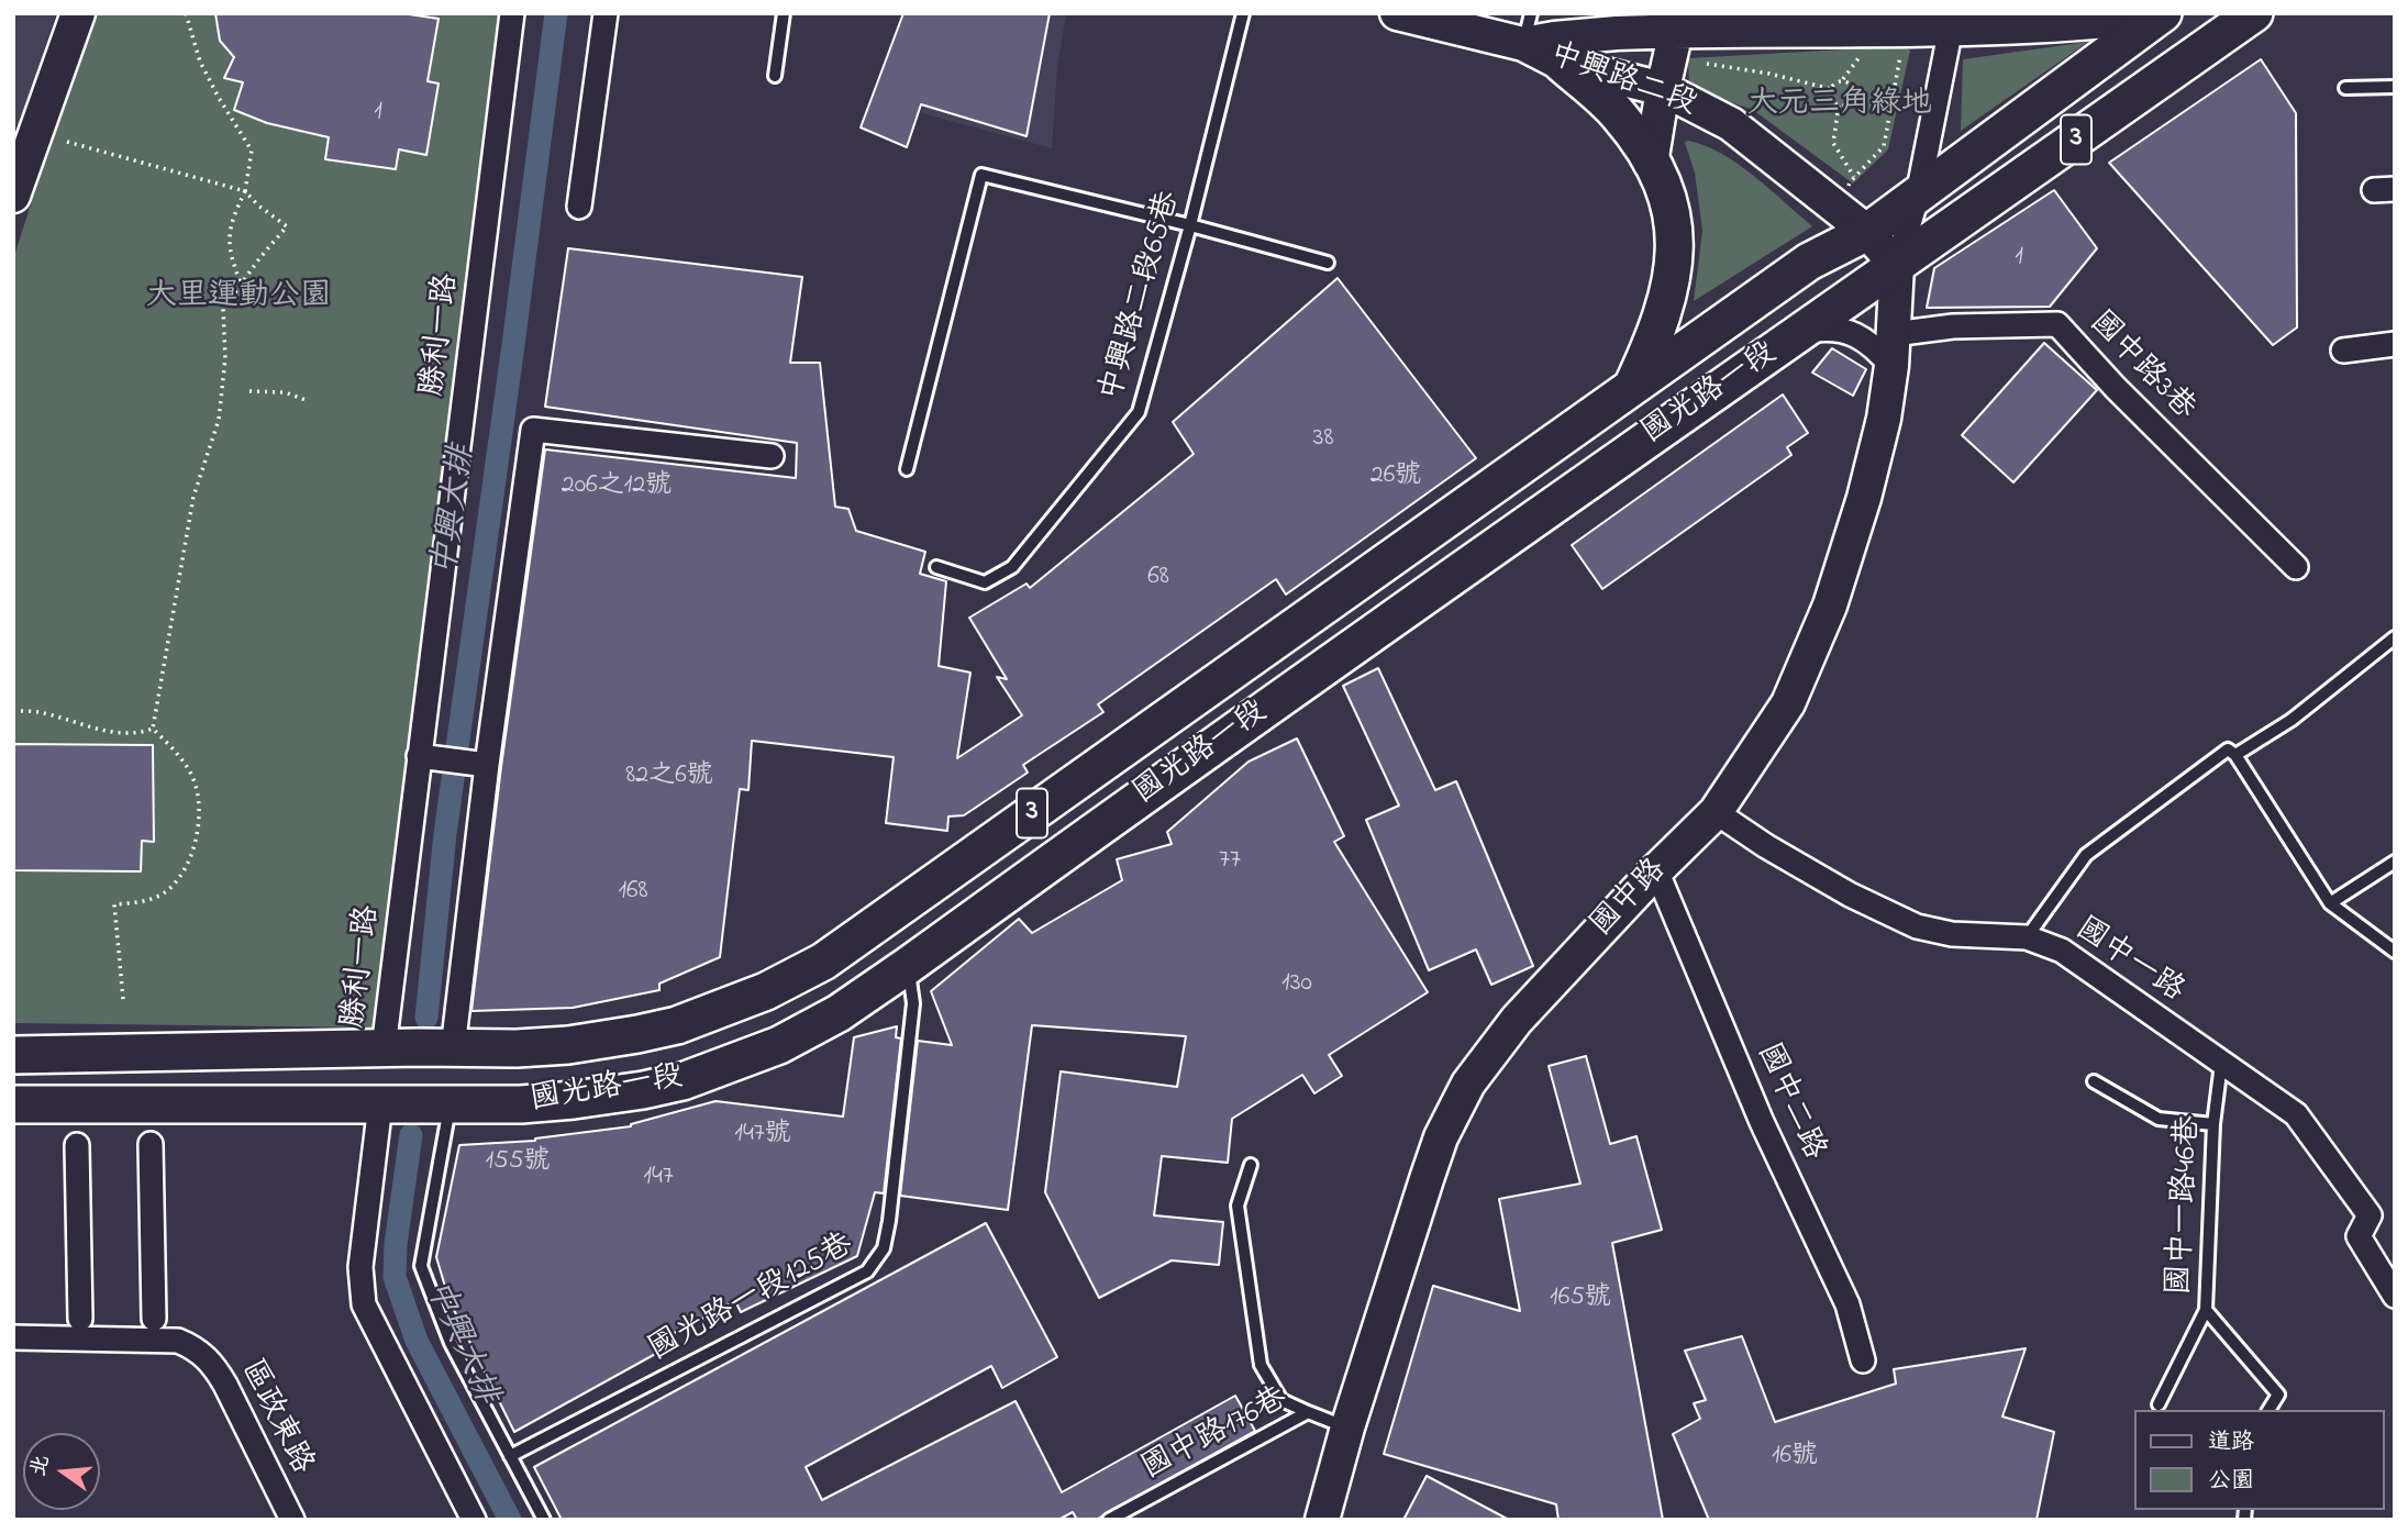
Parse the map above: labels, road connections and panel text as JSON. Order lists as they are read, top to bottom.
{
  "streets": {
    "main road": ["3", "國光路一段"],
    "street": [
      "中興路二段",
      "勝利一路",
      "國中路3巷",
      "國中路",
      "國中一路",
      "國中二路",
      "區政東路"
    ],
    "lane": [
      "中興路二段65巷",
      "國中一路46巷",
      "國光路一段125巷",
      "國中路176巷"
    ]
  },
  "crossings": [
    ["中興路二段", "國光路一段"],
    ["中興路二段", "國中路"],
    ["勝利一路", "國光路一段"],
    ["國中路3巷", "國中路"],
    ["國光路一段", "國中路"],
    ["國光路一段", "國光路一段125巷"],
    ["國中路", "國中一路"],
    ["國中路", "國中二路"],
    ["國中路", "國中路176巷"],
    ["國中一路", "國中一路46巷"]
  ],
  "water": ["中興大排"],
  "parks": ["大元三角綠地", "大里運動公園"],
  "house_numbers": [
    "1",
    "1",
    "38",
    "26號",
    "206之12號",
    "68",
    "82之6號",
    "77",
    "168",
    "130",
    "147號",
    "155號",
    "147",
    "165號",
    "16號"
  ],
  "legend": ["道路", "公園"],
  "north": "left"
}
